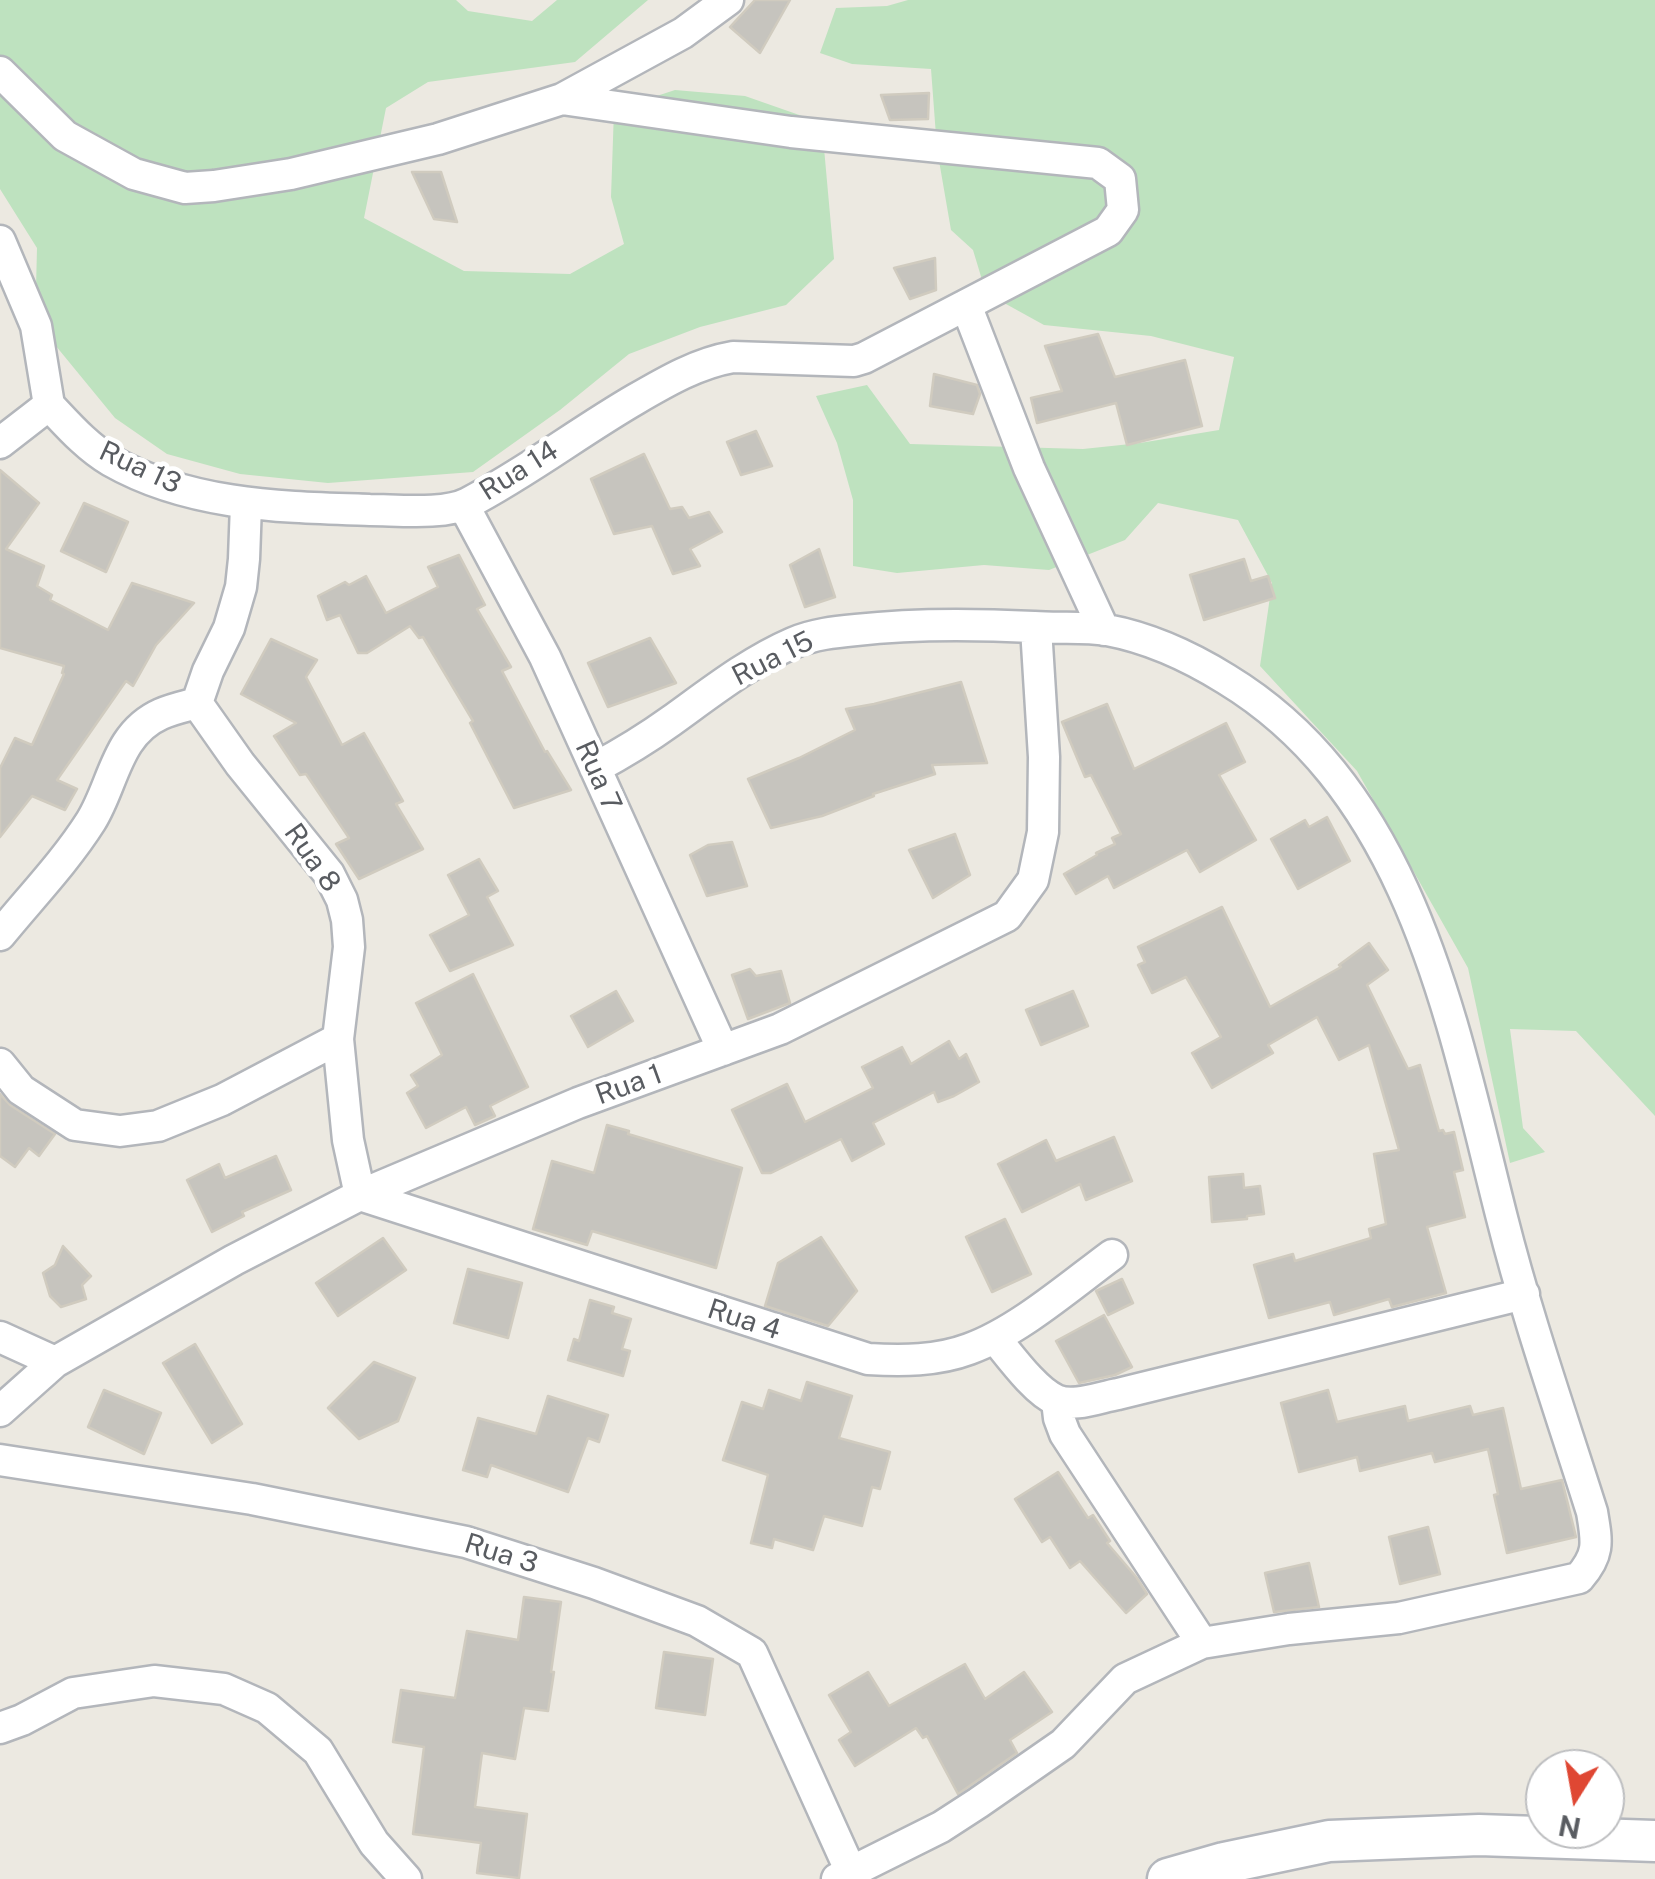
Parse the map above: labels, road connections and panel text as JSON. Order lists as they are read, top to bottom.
{
  "streets": {
    "street": [
      "Rua 13",
      "Rua 14",
      "Rua 15",
      "Rua 7",
      "Rua 8",
      "Rua 1",
      "Rua 4",
      "Rua 3"
    ]
  },
  "crossings": [
    ["Rua 13", "Rua 14"],
    ["Rua 14", "Rua 7"],
    ["Rua 15", "Rua 7"],
    ["Rua 15", "Rua 1"],
    ["Rua 15", "Rua 3"],
    ["Rua 7", "Rua 1"],
    ["Rua 8", "Rua 1"],
    ["Rua 8", "Rua 4"],
    ["Rua 1", "Rua 4"]
  ],
  "north": "bottom"
}
